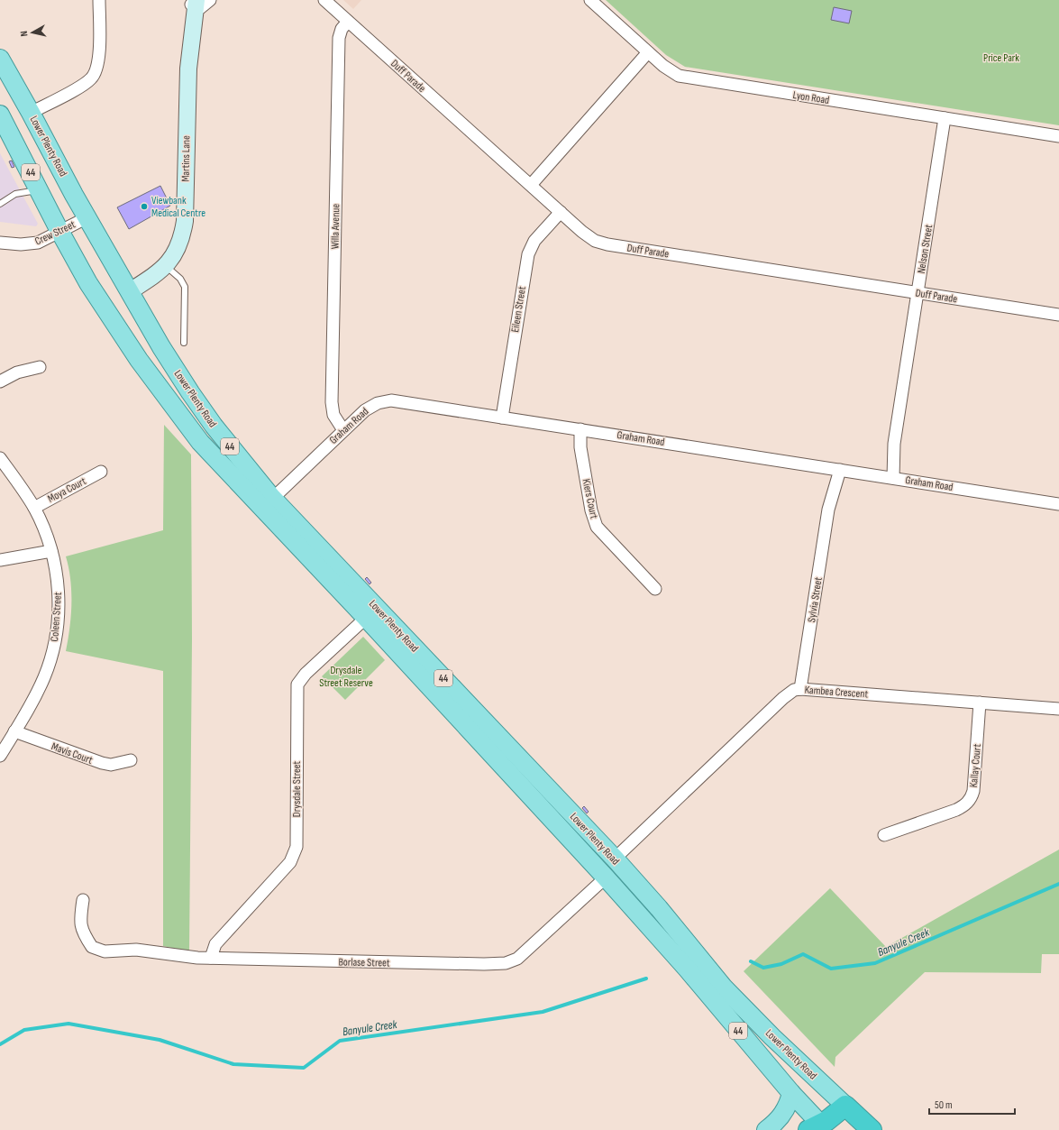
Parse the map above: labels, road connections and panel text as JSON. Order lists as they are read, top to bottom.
{
  "streets": {
    "highway": ["Lower Plenty Road", "44"],
    "street": [
      "Duff Parade",
      "Lyon Road",
      "Martins Lane",
      "Willa Avenue",
      "Crew Street",
      "Nelson Street",
      "Eileen Street",
      "Graham Road",
      "Moya Court",
      "Kiers Court",
      "Sylvia Street",
      "Coleen Street",
      "Kambea Crescent",
      "Mavis Court",
      "Kallay Court",
      "Drysdale Street",
      "Borlase Street"
    ]
  },
  "crossings": [
    ["Duff Parade", "Willa Avenue"],
    ["Duff Parade", "Nelson Street"],
    ["Duff Parade", "Eileen Street"],
    ["Lyon Road", "Nelson Street"],
    ["Lower Plenty Road", "Martins Lane"],
    ["Lower Plenty Road", "Crew Street"],
    ["Lower Plenty Road", "Graham Road"],
    ["Lower Plenty Road", "Kambea Crescent"],
    ["Lower Plenty Road", "Drysdale Street"],
    ["Lower Plenty Road", "Borlase Street"],
    ["Willa Avenue", "Graham Road"],
    ["Nelson Street", "Graham Road"],
    ["Eileen Street", "Graham Road"],
    ["Graham Road", "Kiers Court"],
    ["Graham Road", "Sylvia Street"],
    ["Moya Court", "Coleen Street"],
    ["Sylvia Street", "Kambea Crescent"],
    ["Coleen Street", "Mavis Court"],
    ["Kambea Crescent", "Kallay Court"],
    ["Drysdale Street", "Borlase Street"]
  ],
  "water": ["Banyule Creek"],
  "parks": ["Price Park", "Drysdale Street Reserve"],
  "places": ["Viewbank Medical Centre"],
  "scale_bar": "50 m",
  "north": "left"
}
